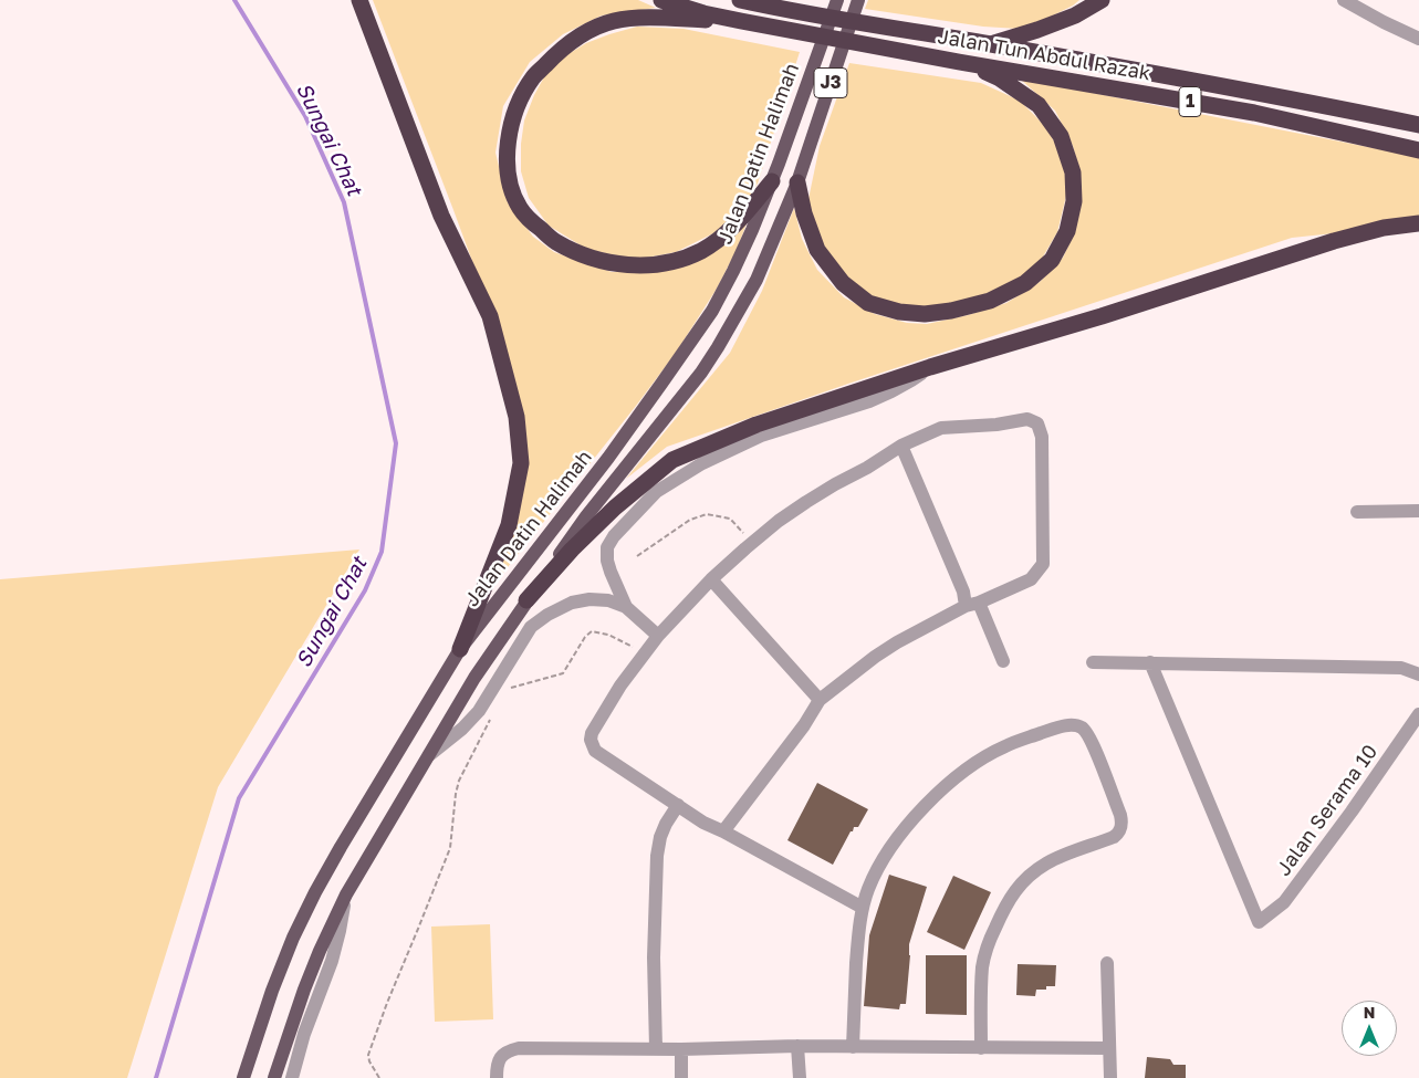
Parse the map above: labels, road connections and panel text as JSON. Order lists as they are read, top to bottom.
{
  "streets": {
    "highway": ["Jalan Tun Abdul Razak", "1"],
    "main road": ["J3", "Jalan Datin Halimah"],
    "street": ["Jalan Serama 10"]
  },
  "water": ["Sungai Chat"],
  "north": "top"
}
